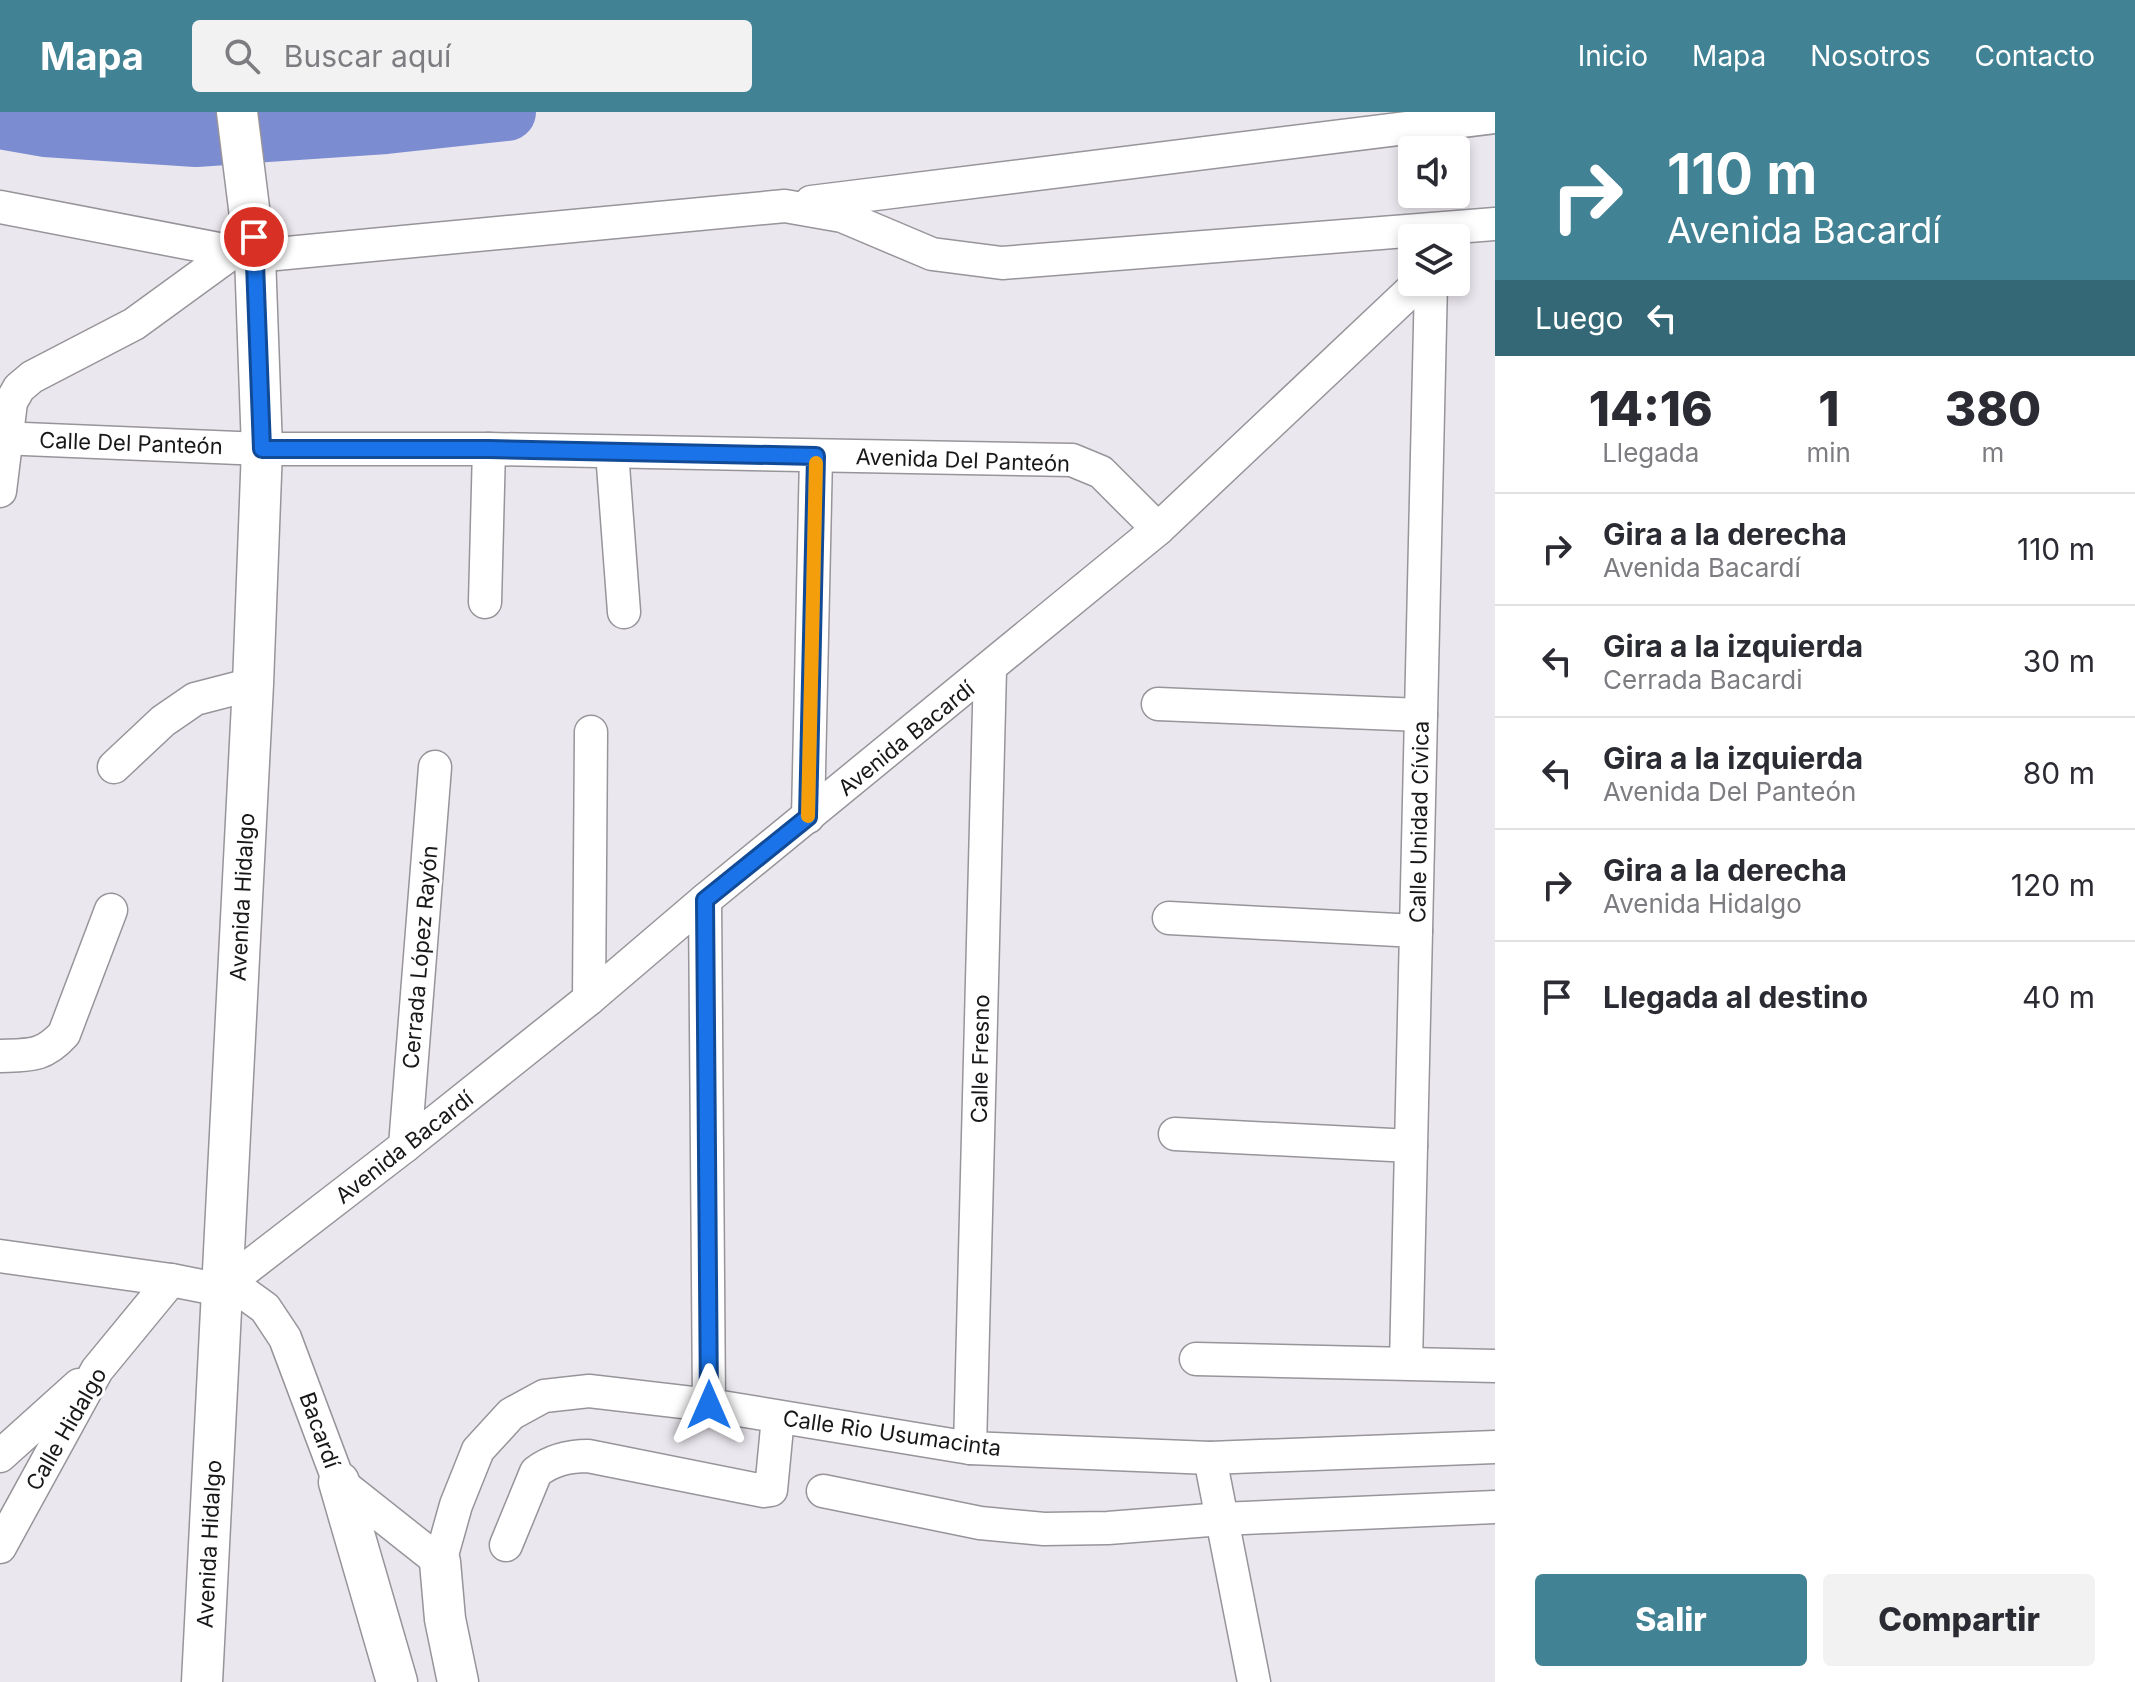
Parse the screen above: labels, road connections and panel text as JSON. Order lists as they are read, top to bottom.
{
  "streets": {
    "main road": ["Avenida Hidalgo"],
    "street": [
      "Calle Del Panteón",
      "Avenida Del Panteón",
      "Avenida Bacardí",
      "Calle Unidad Cívica",
      "Cerrada López Rayón",
      "Calle Fresno",
      "Calle Hidalgo",
      "Bacardí",
      "Calle Rio Usumacinta"
    ]
  },
  "crossings": [
    ["Calle Del Panteón", "Avenida Del Panteón"],
    ["Calle Del Panteón", "Avenida Hidalgo"],
    ["Avenida Del Panteón", "Avenida Bacardí"],
    ["Avenida Del Panteón", "Avenida Hidalgo"],
    ["Avenida Bacardí", "Avenida Hidalgo"],
    ["Avenida Bacardí", "Cerrada López Rayón"],
    ["Avenida Bacardí", "Calle Fresno"],
    ["Avenida Bacardí", "Bacardí"],
    ["Avenida Hidalgo", "Bacardí"],
    ["Calle Fresno", "Calle Rio Usumacinta"],
    ["Calle Hidalgo", "Bacardí"],
    ["Bacardí", "Calle Rio Usumacinta"]
  ],
  "page": {
    "header": "Mapa",
    "search": "Buscar aquí",
    "nav": [
      "Inicio",
      "Mapa",
      "Nosotros",
      "Contacto"
    ],
    "turn": ["110 m", "Avenida Bacardí"],
    "then": "Luego",
    "eta": [
      "14:16",
      "Llegada",
      "1",
      "min",
      "380",
      "m"
    ],
    "list": [
      {
        "name": "Gira a la derecha",
        "note": "Avenida Bacardí",
        "value": "110 m"
      },
      {
        "name": "Gira a la izquierda",
        "note": "Cerrada Bacardi",
        "value": "30 m"
      },
      {
        "name": "Gira a la izquierda",
        "note": "Avenida Del Panteón",
        "value": "80 m"
      },
      {
        "name": "Gira a la derecha",
        "note": "Avenida Hidalgo",
        "value": "120 m"
      },
      {
        "name": "Llegada al destino",
        "value": "40 m"
      }
    ],
    "buttons": ["Salir", "Compartir"]
  }
}
